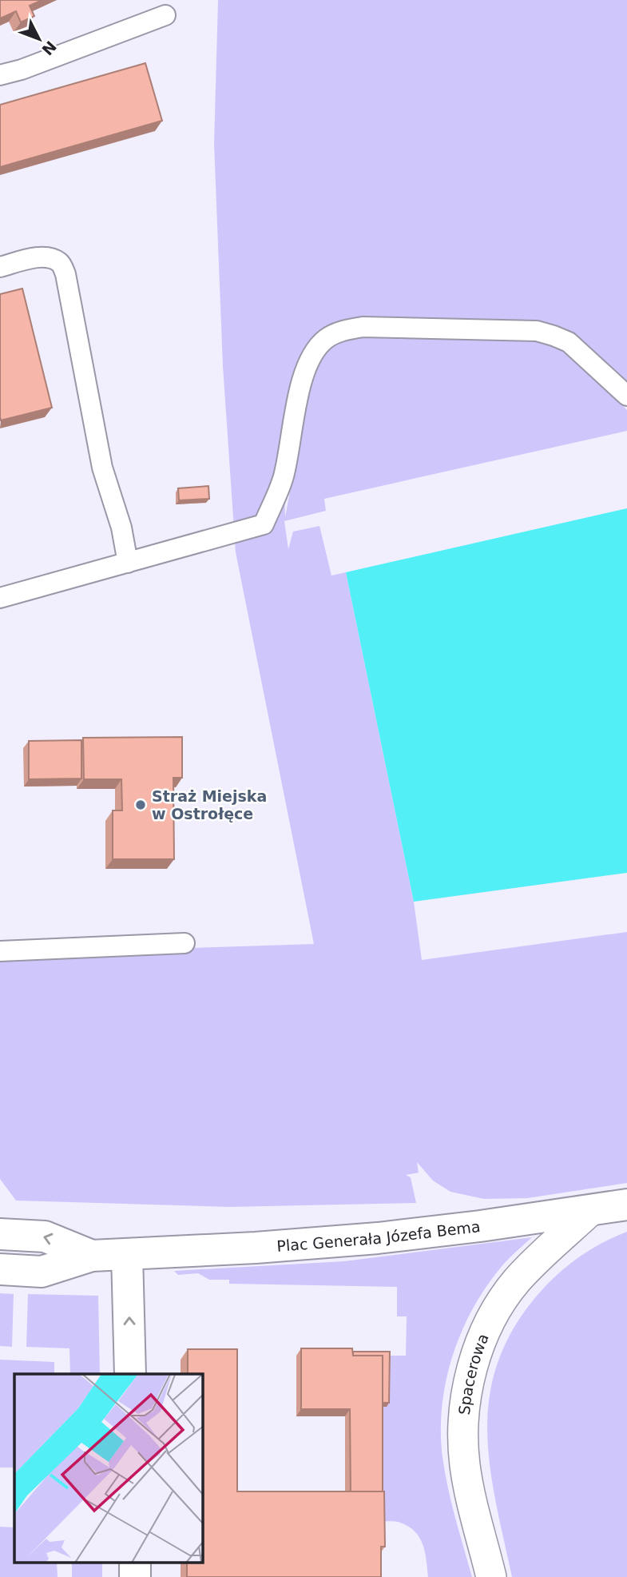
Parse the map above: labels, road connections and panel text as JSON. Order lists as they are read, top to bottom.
{
  "streets": {
    "street": ["Plac Generała Józefa Bema", "Spacerowa"]
  },
  "crossings": [
    ["Plac Generała Józefa Bema", "Spacerowa"]
  ],
  "places": ["Straż Miejska w Ostrołęce"],
  "north": "bottom right"
}
